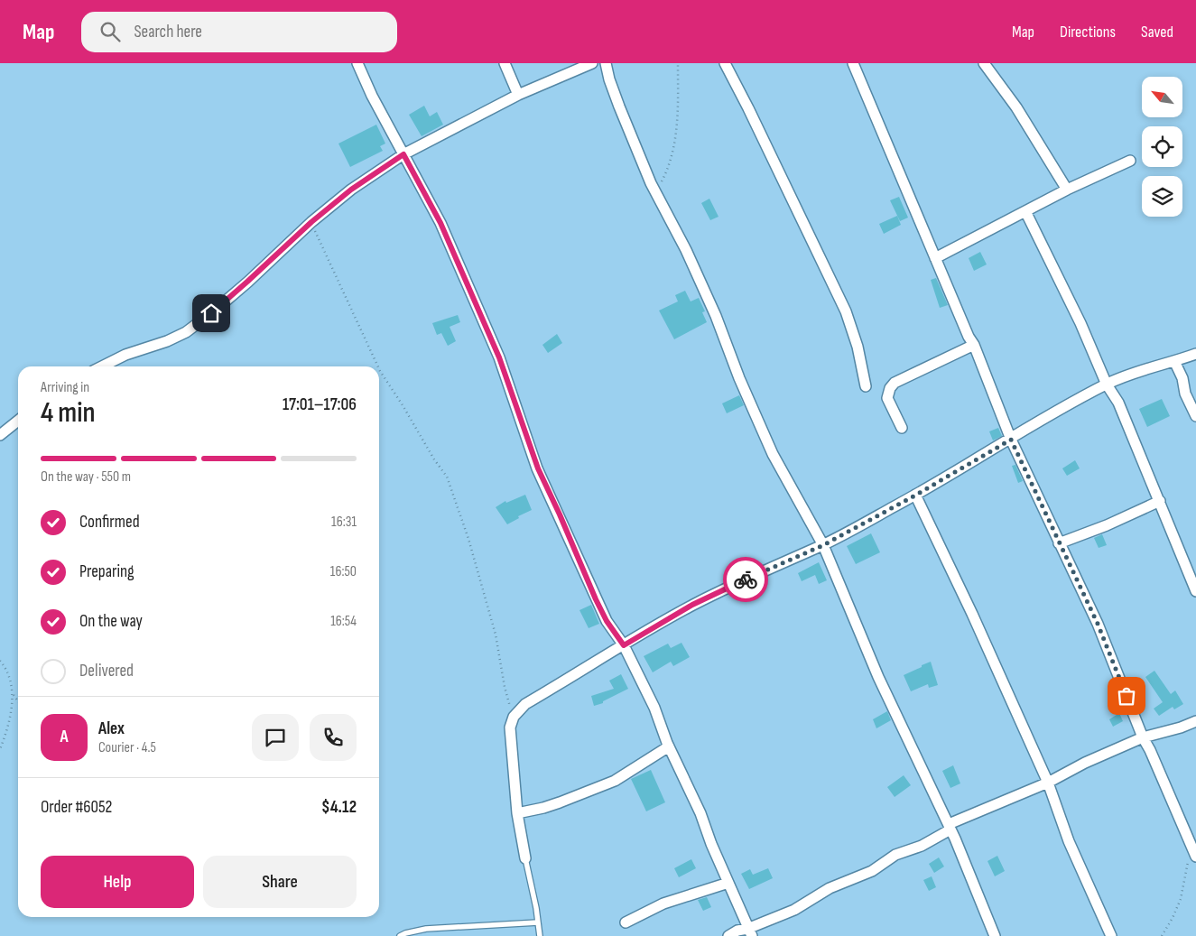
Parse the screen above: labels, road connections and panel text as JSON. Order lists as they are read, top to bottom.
{
  "north": "top left",
  "page": {
    "header": "Map",
    "search": "Search here",
    "nav": ["Map", "Directions", "Saved"],
    "heading": ["4 min", "Arriving in", "17:01–17:06"],
    "panel": [
      "Alex",
      "Courier · 4.5",
      "Order #6052",
      "$4.12"
    ],
    "bar": "On the way · 550 m",
    "list": [
      ["Confirmed", "16:31"],
      ["Preparing", "16:50"],
      ["On the way", "16:54"],
      "Delivered"
    ],
    "round": "A",
    "buttons": ["Help", "Share"]
  }
}
